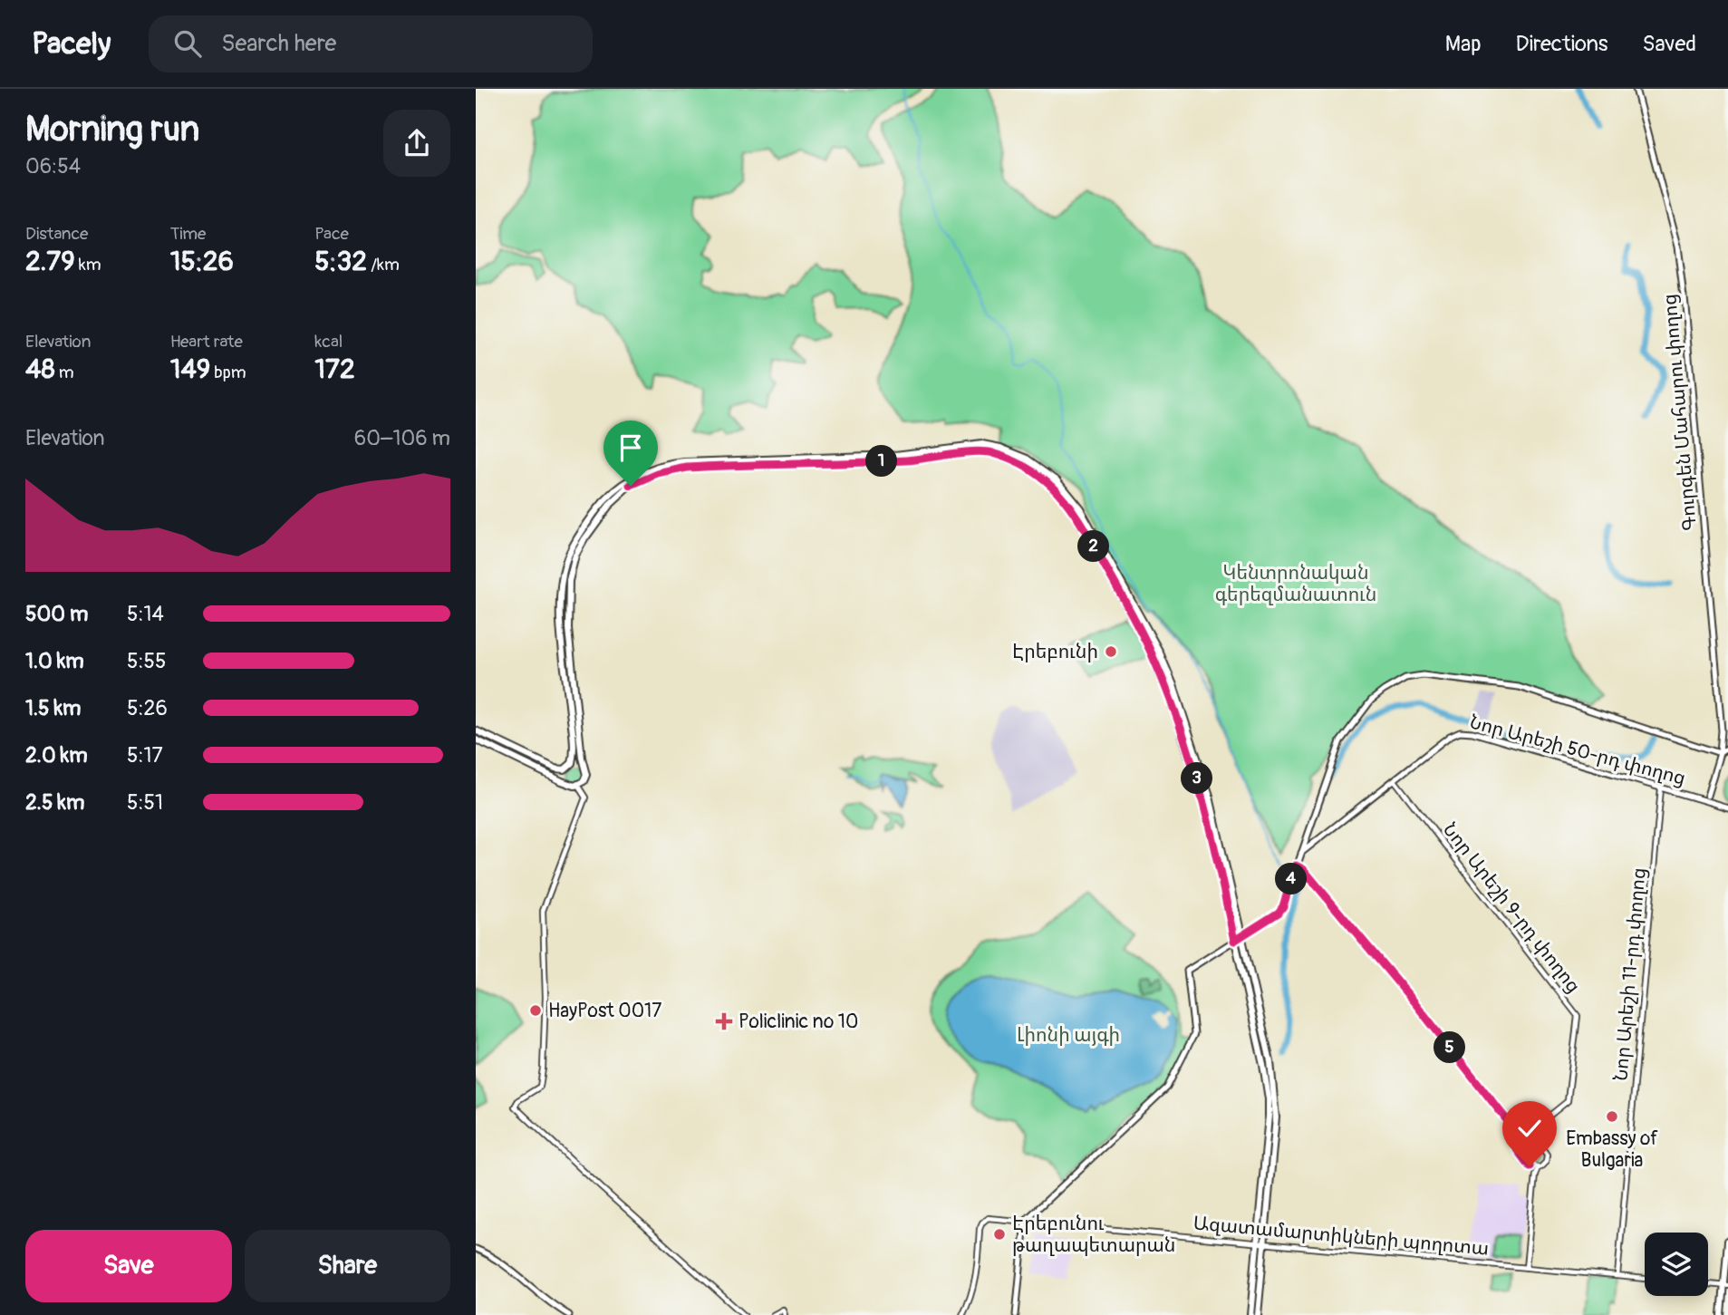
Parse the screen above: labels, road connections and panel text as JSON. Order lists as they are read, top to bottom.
{
  "streets": {
    "main road": ["Գուրգեն Մահարու փողոց", "Նոր Արեշի 50-րդ փողոց"],
    "street": ["Նոր Արեշի 9-րդ փողոց", "Նոր Արեշի 11-րդ փողոց", "Ազատամարտիկների պողոտա"]
  },
  "crossings": [
    ["Նոր Արեշի 50-րդ փողոց", "Նոր Արեշի 9-րդ փողոց"],
    ["Նոր Արեշի 50-րդ փողոց", "Նոր Արեշի 11-րդ փողոց"],
    ["Նոր Արեշի 11-րդ փողոց", "Ազատամարտիկների պողոտա"]
  ],
  "parks": ["Կենտրոնական գերեզմանատուն", "Լիոնի այգի"],
  "places": {
    "other": [
      "Էրեբունի",
      "HayPost 0017",
      "Embassy of Bulgaria",
      "Էրեբունու թաղապետարան"
    ],
    "health": ["Policlinic no 10"]
  },
  "page": {
    "header": "Pacely",
    "search": "Search here",
    "nav": ["Map", "Directions", "Saved"],
    "heading": ["Morning run", "06:54"],
    "stats": [
      ["Distance", "2.79 km"],
      ["Time", "15:26"],
      ["Pace", "5:32 /km"],
      ["Elevation", "48 m"],
      ["Heart rate", "149 bpm"],
      ["kcal", "172"]
    ],
    "chart": ["Elevation", "60–106 m"],
    "pins": [
      "1",
      "2",
      "3",
      "4",
      "5"
    ],
    "list": [
      {
        "name": "500 m",
        "note": "5:14"
      },
      {
        "name": "1.0 km",
        "note": "5:55"
      },
      {
        "name": "1.5 km",
        "note": "5:26"
      },
      {
        "name": "2.0 km",
        "note": "5:17"
      },
      {
        "name": "2.5 km",
        "note": "5:51"
      }
    ],
    "buttons": ["Save", "Share"]
  }
}
